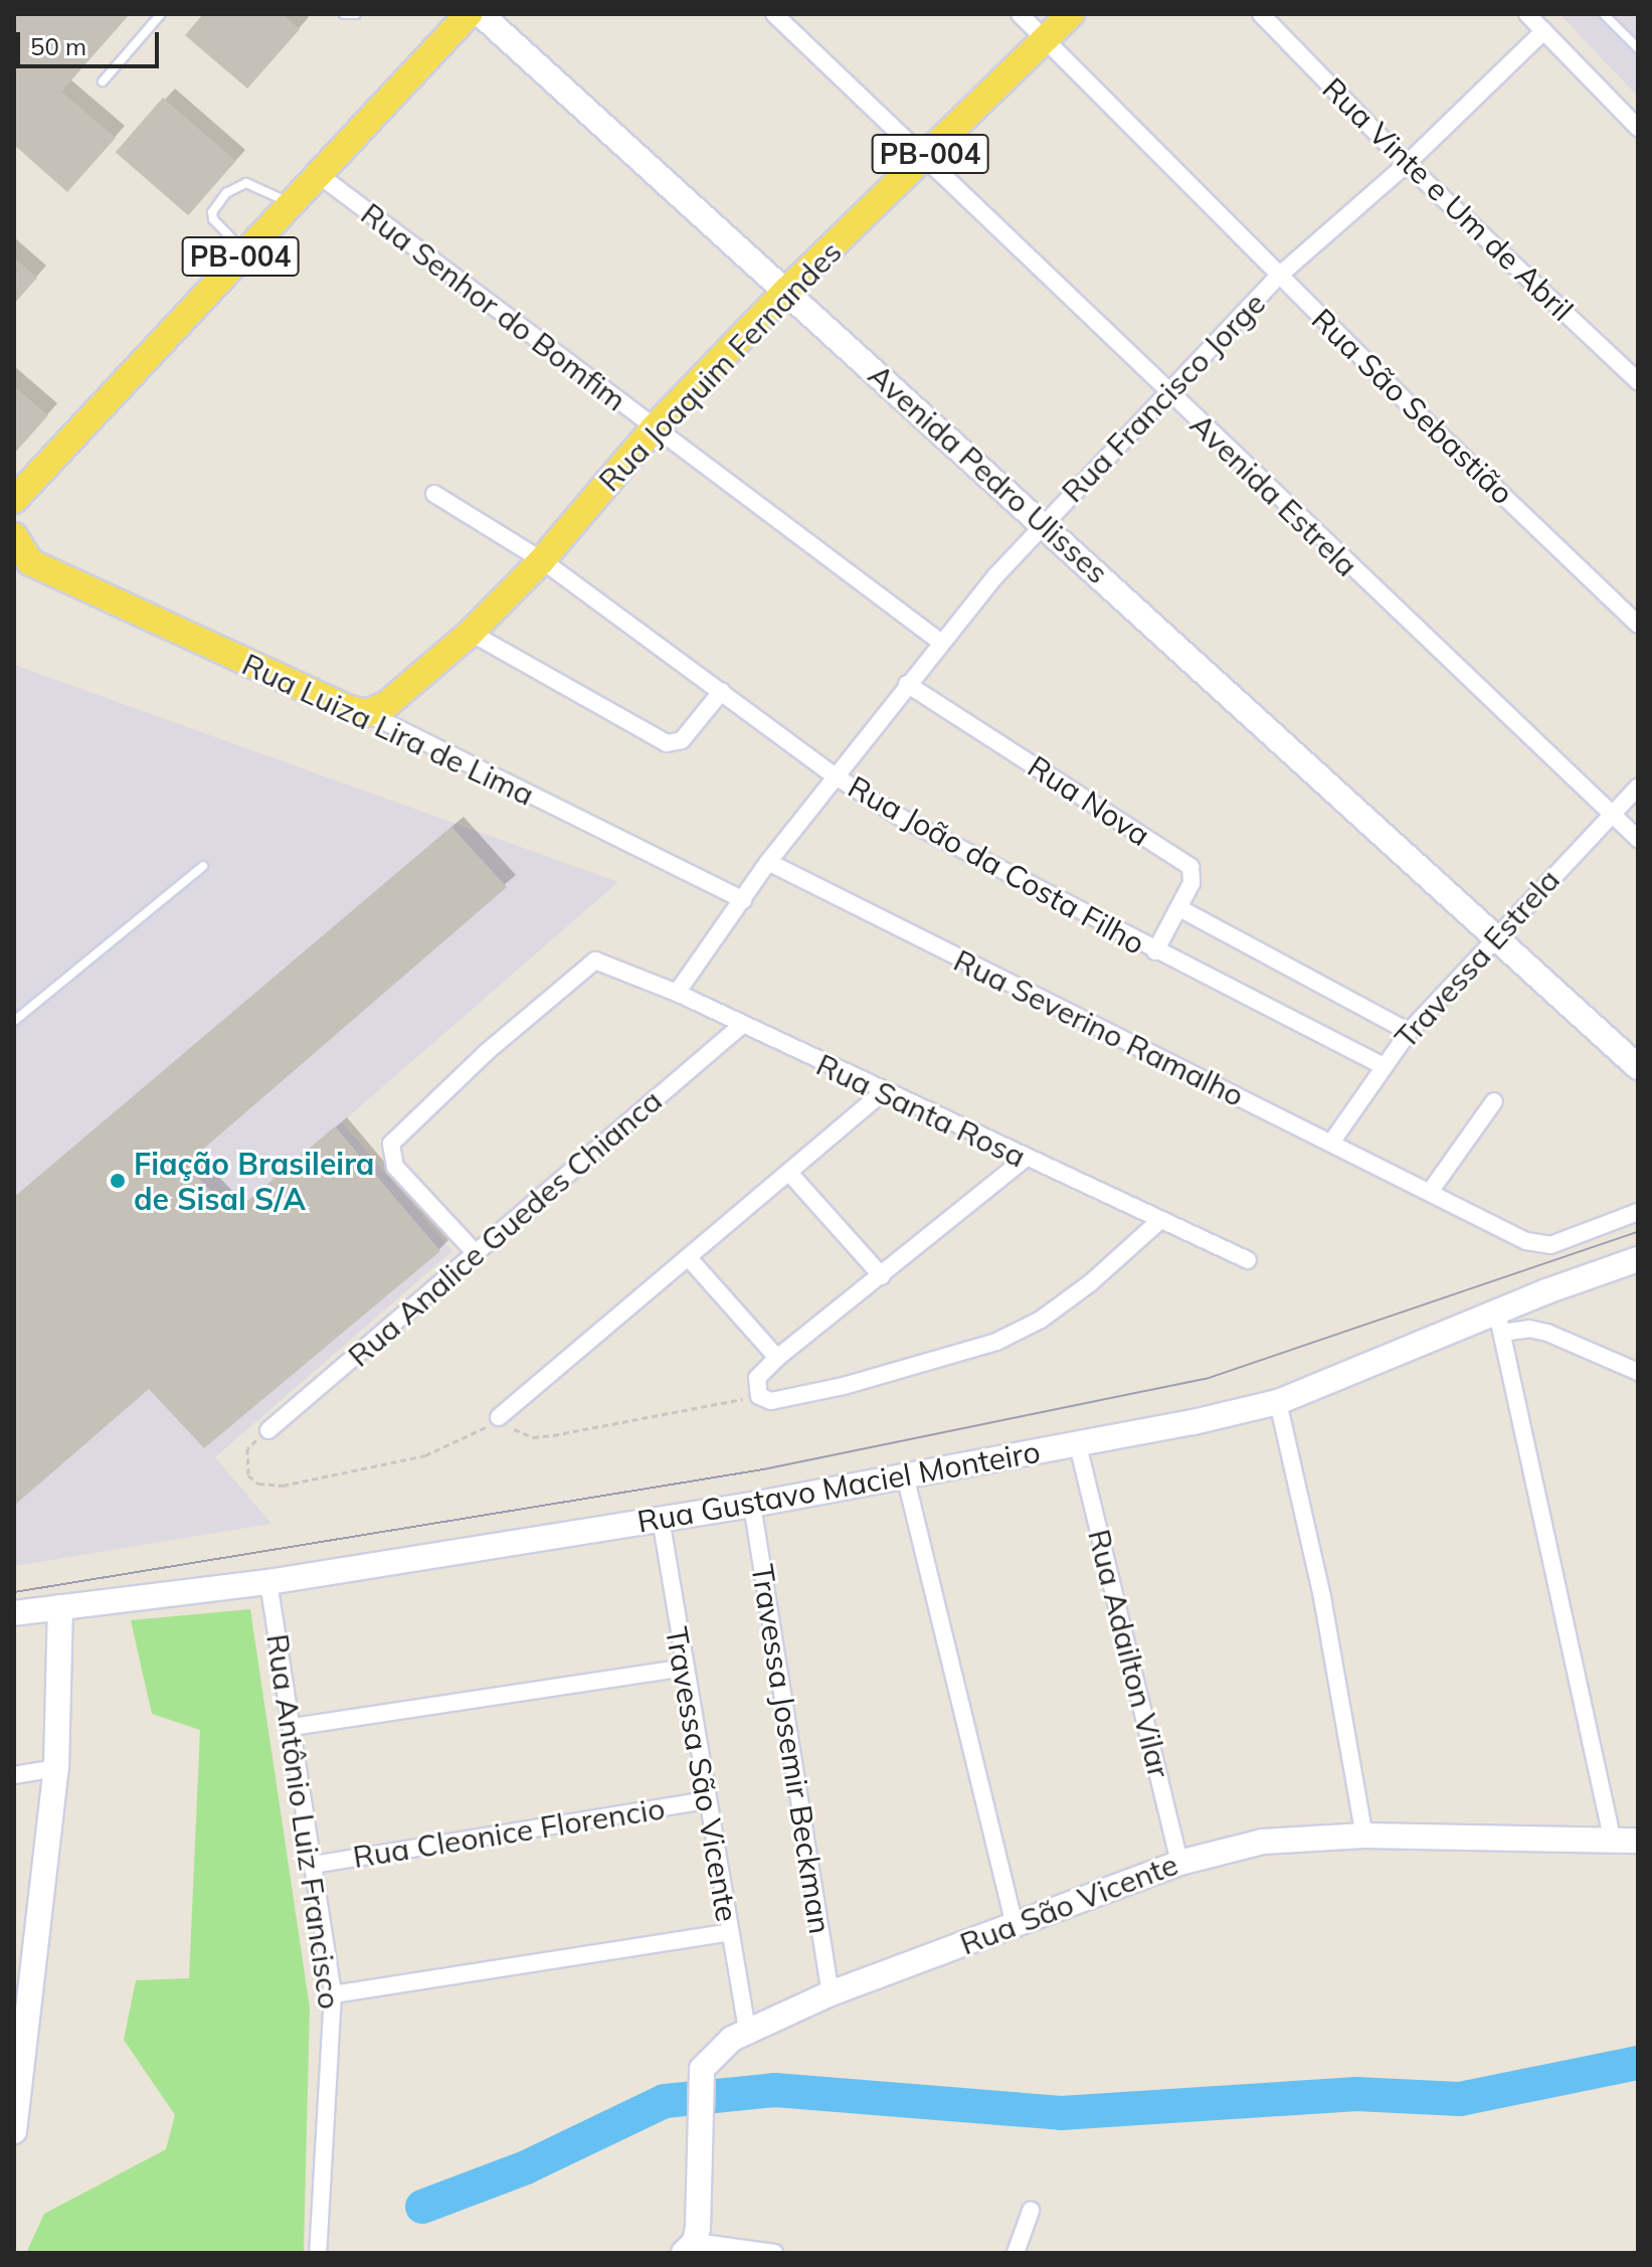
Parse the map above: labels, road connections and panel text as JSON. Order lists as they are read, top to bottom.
{
  "streets": {
    "main road": ["PB-004", "Rua Joaquim Fernandes", "Rua Luiza Lira de Lima"],
    "street": [
      "Rua Vinte e Um de Abril",
      "Rua Senhor do Bomfim",
      "Rua Francisco Jorge",
      "Rua São Sebastião",
      "Avenida Pedro Ulisses",
      "Avenida Estrela",
      "Rua Nova",
      "Rua João da Costa Filho",
      "Travessa Estrela",
      "Rua Severino Ramalho",
      "Rua Santa Rosa",
      "Rua Analice Guedes Chianca",
      "Rua Gustavo Maciel Monteiro",
      "Rua Adailton Vilar",
      "Travessa Josemir Beckman",
      "Travessa São Vicente",
      "Rua Antônio Luiz Francisco",
      "Rua Cleonice Florencio",
      "Rua São Vicente"
    ]
  },
  "crossings": [
    ["PB-004", "Rua Senhor do Bomfim"],
    ["Rua Vinte e Um de Abril", "Rua Francisco Jorge"],
    ["Rua Senhor do Bomfim", "Rua Joaquim Fernandes"],
    ["Rua Senhor do Bomfim", "Rua Francisco Jorge"],
    ["Rua Joaquim Fernandes", "Rua São Sebastião"],
    ["Rua Joaquim Fernandes", "Avenida Pedro Ulisses"],
    ["Rua Joaquim Fernandes", "Avenida Estrela"],
    ["Rua Joaquim Fernandes", "Rua Luiza Lira de Lima"],
    ["Rua Joaquim Fernandes", "Rua João da Costa Filho"],
    ["Rua Francisco Jorge", "Rua São Sebastião"],
    ["Rua Francisco Jorge", "Avenida Pedro Ulisses"],
    ["Rua Francisco Jorge", "Avenida Estrela"],
    ["Rua Francisco Jorge", "Rua Luiza Lira de Lima"],
    ["Rua Francisco Jorge", "Rua Nova"],
    ["Rua Francisco Jorge", "Rua João da Costa Filho"],
    ["Rua Francisco Jorge", "Rua Severino Ramalho"],
    ["Rua Francisco Jorge", "Rua Santa Rosa"],
    ["Avenida Pedro Ulisses", "Travessa Estrela"],
    ["Avenida Estrela", "Travessa Estrela"],
    ["Rua Nova", "Rua João da Costa Filho"],
    ["Rua João da Costa Filho", "Travessa Estrela"],
    ["Travessa Estrela", "Rua Severino Ramalho"],
    ["Rua Santa Rosa", "Rua Analice Guedes Chianca"],
    ["Rua Gustavo Maciel Monteiro", "Rua Adailton Vilar"],
    ["Rua Gustavo Maciel Monteiro", "Travessa Josemir Beckman"],
    ["Rua Gustavo Maciel Monteiro", "Travessa São Vicente"],
    ["Rua Gustavo Maciel Monteiro", "Rua Antônio Luiz Francisco"],
    ["Rua Adailton Vilar", "Rua São Vicente"],
    ["Travessa Josemir Beckman", "Rua São Vicente"],
    ["Travessa São Vicente", "Rua Cleonice Florencio"],
    ["Travessa São Vicente", "Rua São Vicente"],
    ["Rua Antônio Luiz Francisco", "Rua Cleonice Florencio"]
  ],
  "places": ["Fiação Brasileira de Sisal S/A"],
  "scale_bar": "50 m"
}
